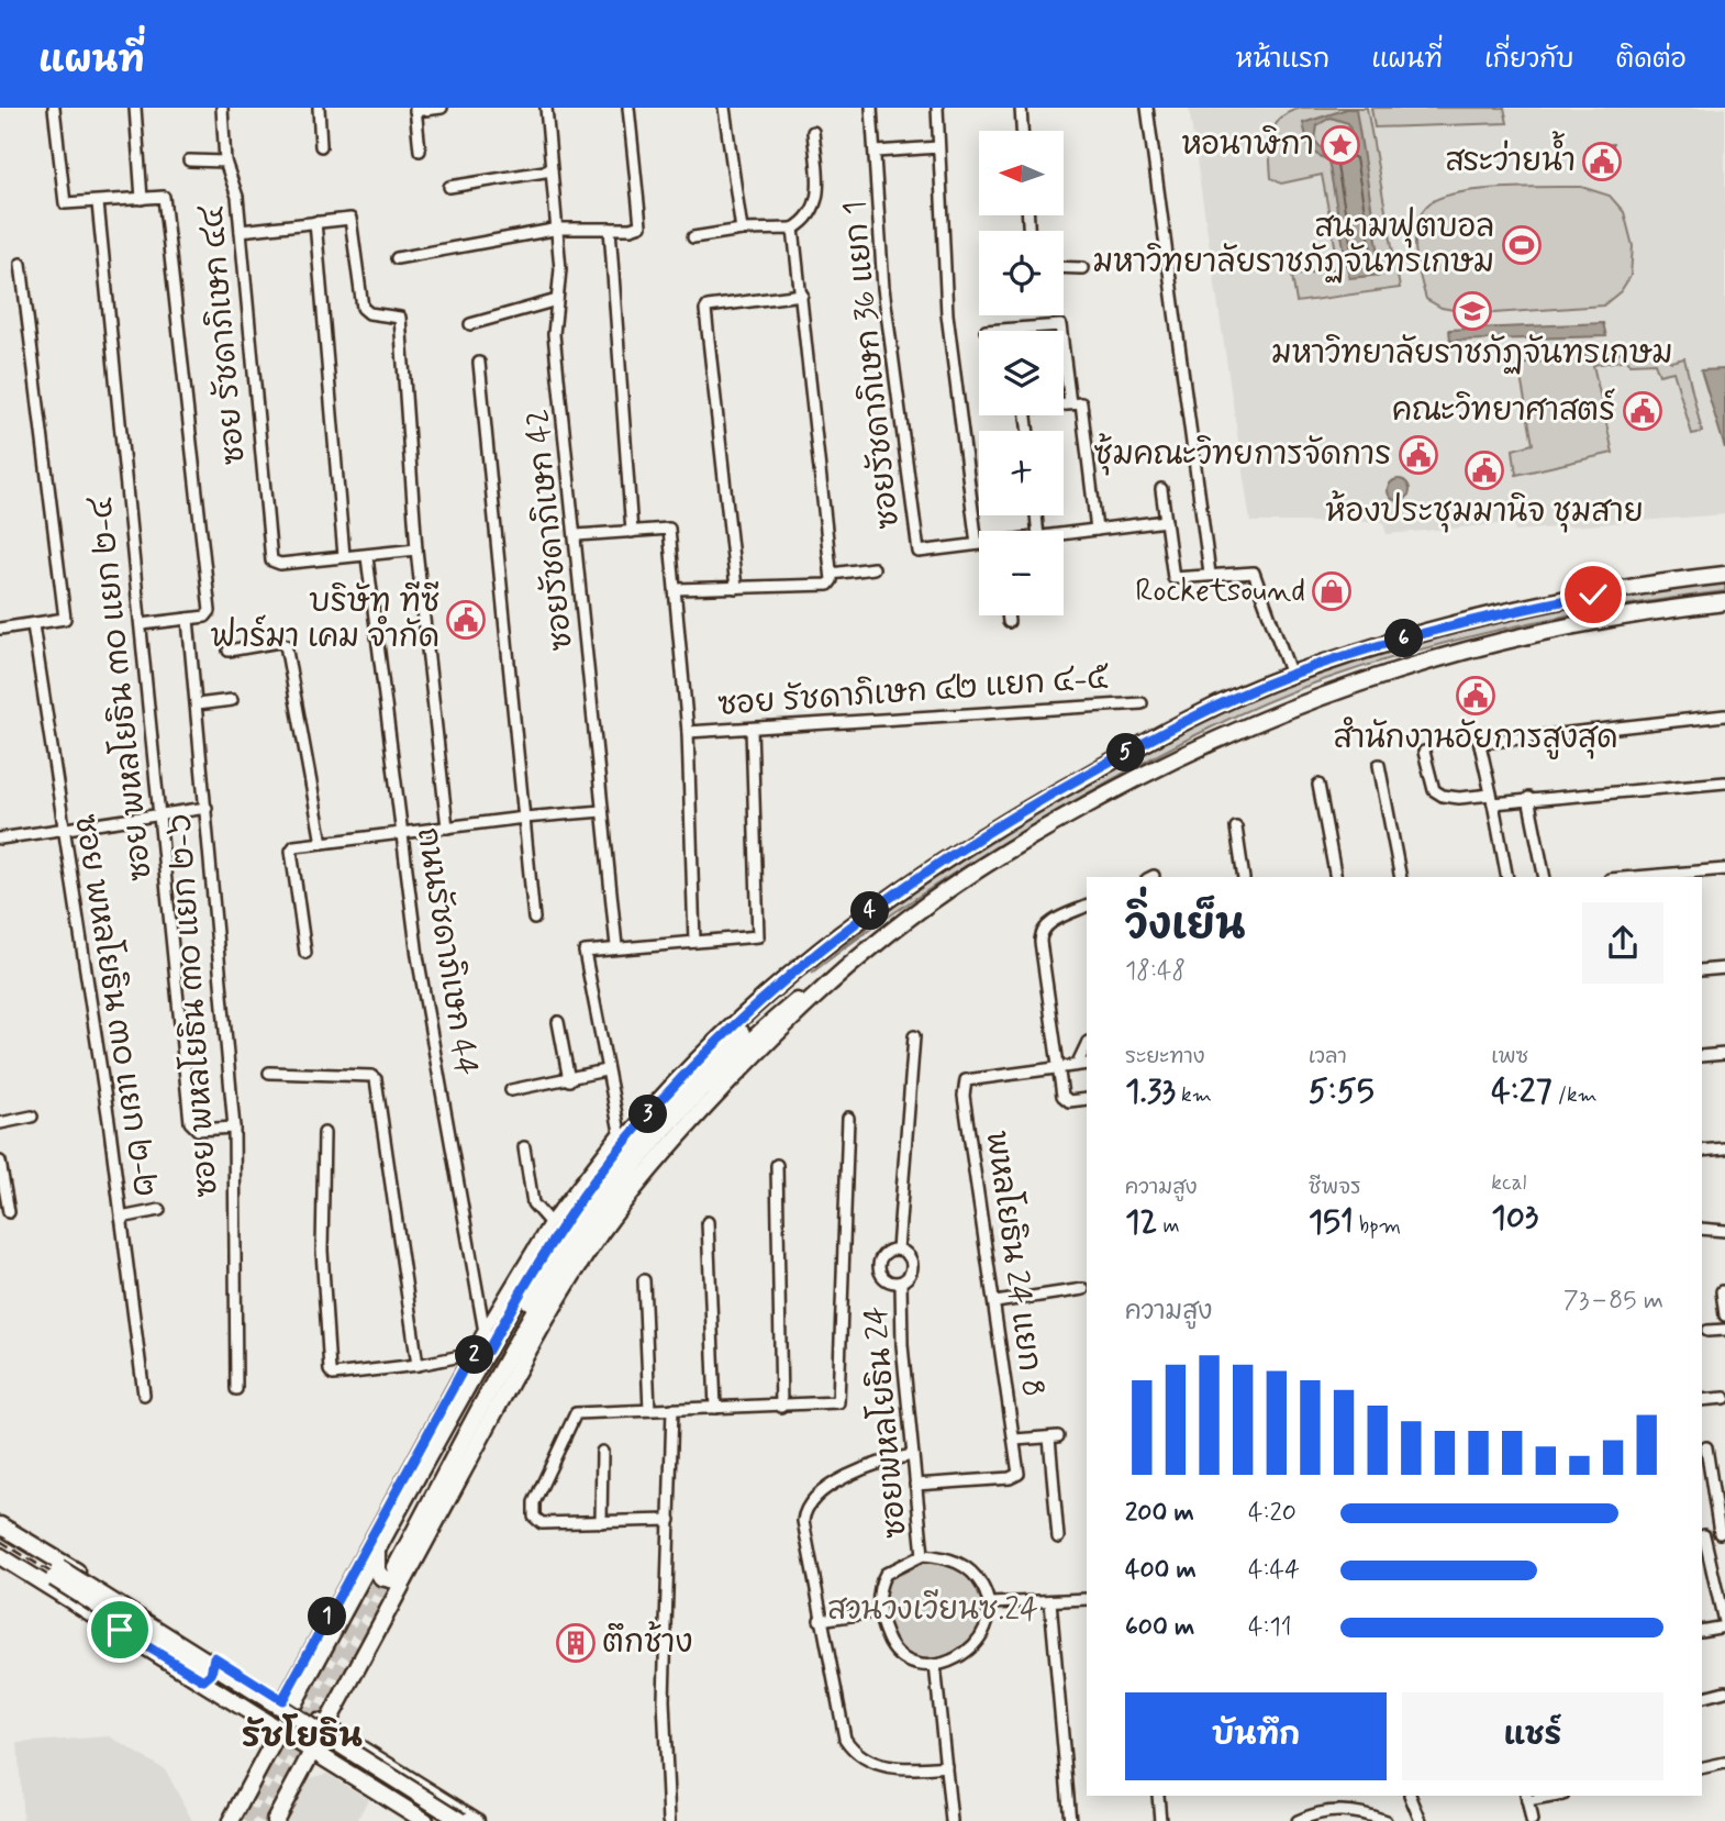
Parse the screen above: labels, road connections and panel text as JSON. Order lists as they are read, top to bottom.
{
  "streets": {
    "street": [
      "ซอย รัชดาภิเษก ๔๔",
      "ซอยรัชดาภิเษก 36 แยก 1",
      "ซอยรัชดาภิเษก 42",
      "ซอย พหลโยธิน ๓๐ แยก ๒-๔",
      "ซอย รัชดาภิเษก ๔๒ แยก ๔-๕",
      "ถนนรัชดาภิเษก 44",
      "ซอย พหลโยธิน ๓๐ แยก ๒-๒",
      "ซอย พหลโยธิน ๓๐ แยก ๒-๖",
      "พหลโยธิน 24 แยก 8",
      "ซอยพหลโยธิน 24"
    ]
  },
  "crossings": [
    ["ซอย รัชดาภิเษก ๔๔", "ถนนรัชดาภิเษก 44"],
    ["ซอย พหลโยธิน ๓๐ แยก ๒-๔", "ซอย พหลโยธิน ๓๐ แยก ๒-๖"],
    ["พหลโยธิน 24 แยก 8", "ซอยพหลโยธิน 24"]
  ],
  "districts": ["รัชโยธิน"],
  "parks": ["สวนวงเวียนซ.24"],
  "places": {
    "place": ["หอนาฬิกา"],
    "public building": [
      "สระว่ายน้ำ",
      "คณะวิทยาศาสตร์",
      "ซุ้มคณะวิทยการจัดการ",
      "ห้องประชุมมานิจ ชุมสาย",
      "บริษัท ทีซี ฟาร์มา เคม จำกัด",
      "สำนักงานอัยการสูงสุด"
    ],
    "sports": ["สนามฟุตบอล มหาวิทยาลัยราชภัฏจันทรเกษม"],
    "school or university": ["มหาวิทยาลัยราชภัฏจันทรเกษม"],
    "shop": ["Rocketsound"],
    "building": ["ตึกช้าง"]
  },
  "north": "left",
  "page": {
    "header": "แผนที่",
    "nav": [
      "หน้าแรก",
      "แผนที่",
      "เกี่ยวกับ",
      "ติดต่อ"
    ],
    "map_buttons": ["+", "−"],
    "pins": [
      "6",
      "5",
      "4",
      "3",
      "2",
      "1"
    ],
    "heading": ["วิ่งเย็น", "18:48"],
    "stats": [
      ["ระยะทาง", "1.33 km"],
      ["เวลา", "5:55"],
      ["เพซ", "4:27 /km"],
      ["ความสูง", "12 m"],
      ["ชีพจร", "151 bpm"],
      ["kcal", "103"]
    ],
    "chart": ["ความสูง", "73–85 m"],
    "list": [
      {
        "name": "200 m",
        "note": "4:20"
      },
      {
        "name": "400 m",
        "note": "4:44"
      },
      {
        "name": "600 m",
        "note": "4:11"
      }
    ],
    "buttons": ["บันทึก", "แชร์"]
  }
}
